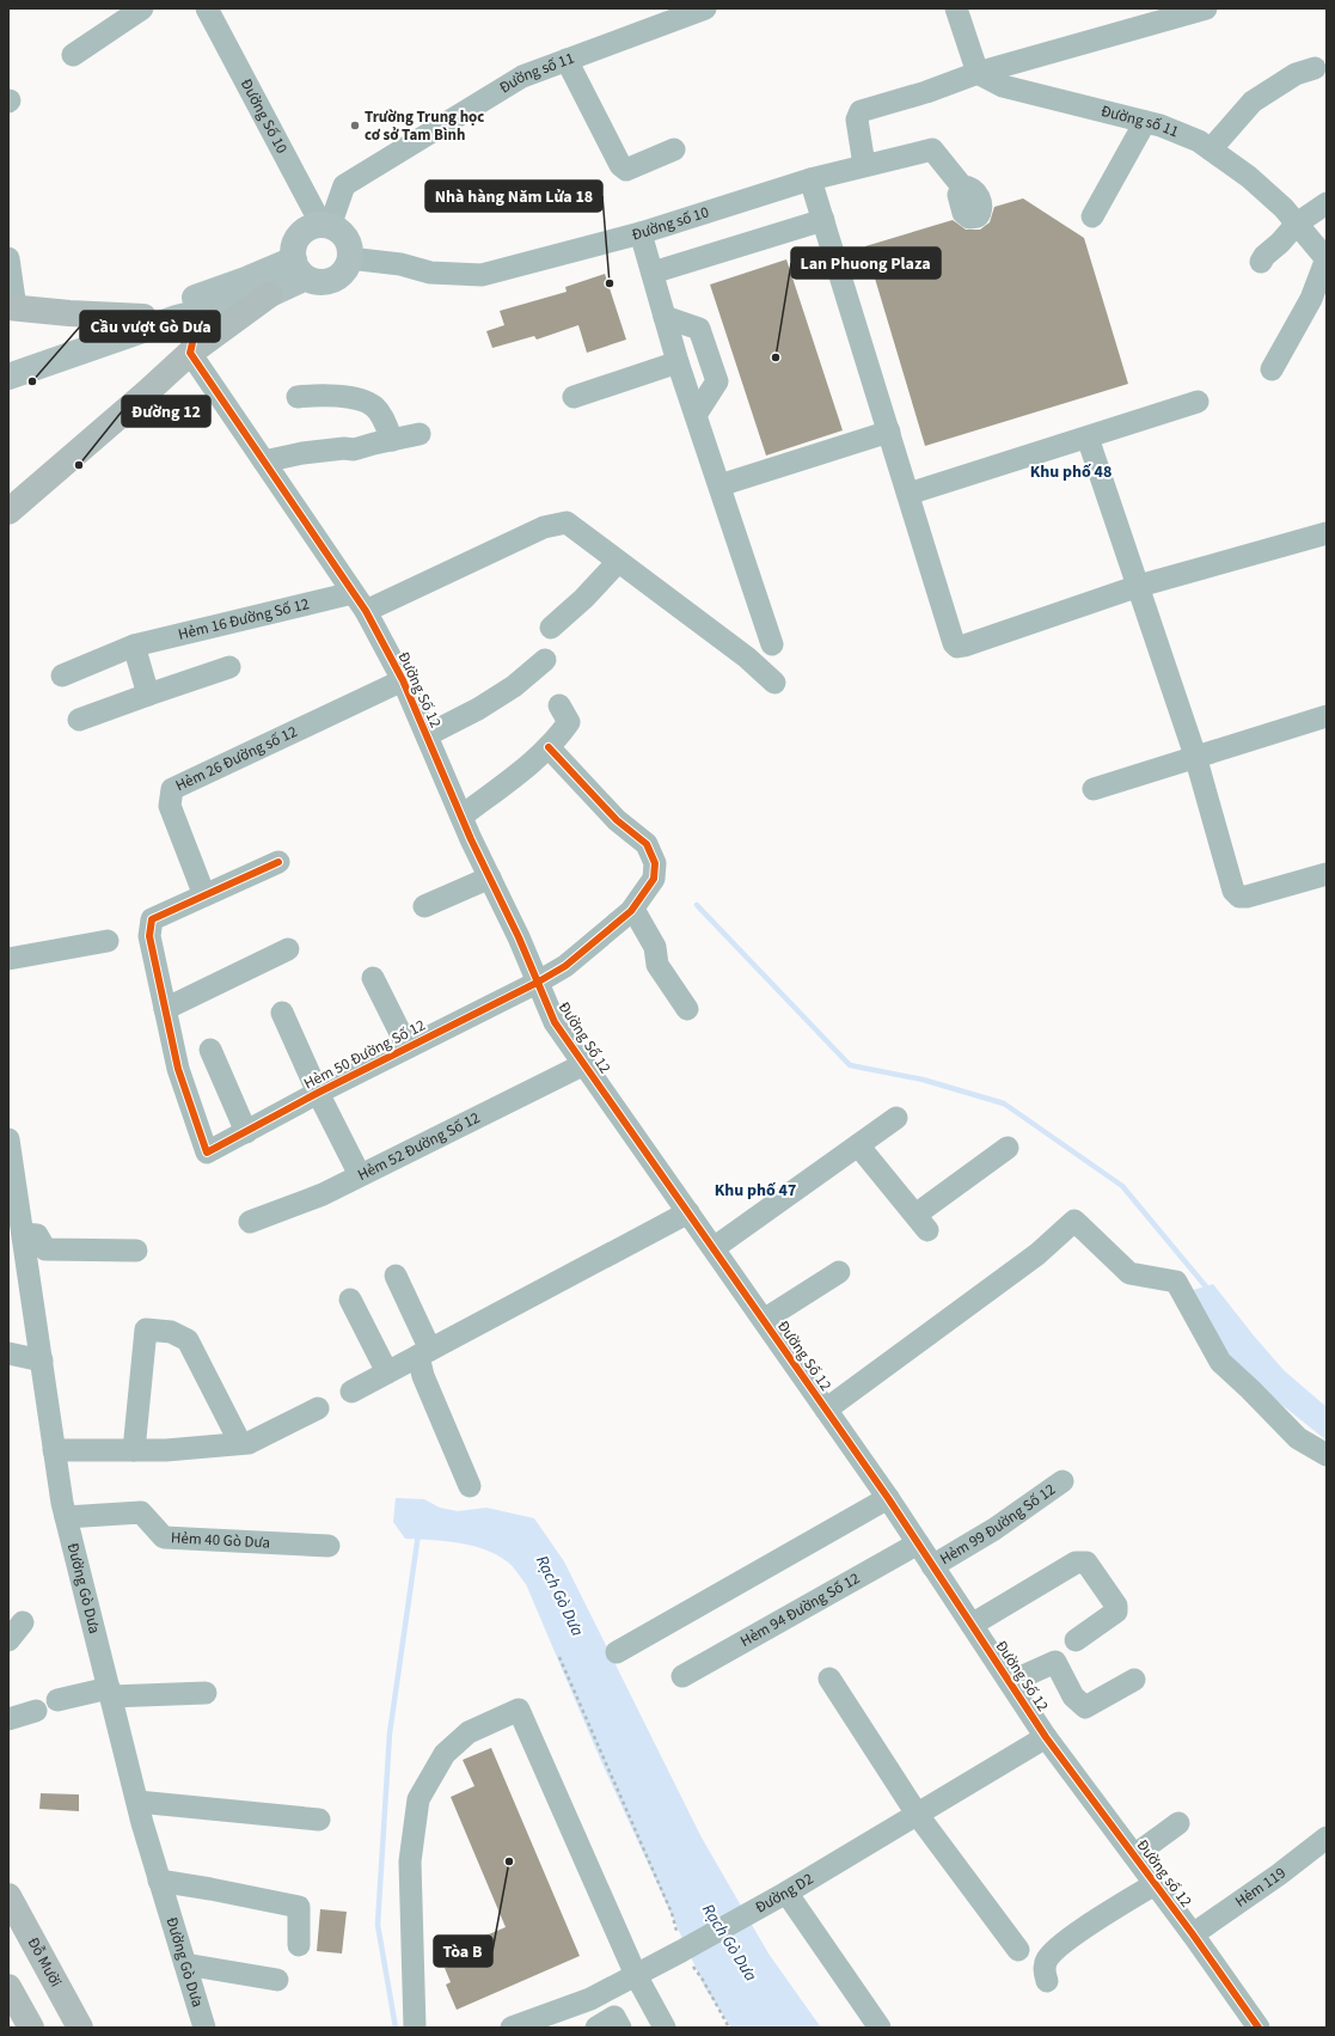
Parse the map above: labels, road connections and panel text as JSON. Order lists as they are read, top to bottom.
{
  "streets": {
    "highway": ["Đỗ Mười"],
    "street": [
      "Đường số 11",
      "Đường Số 10",
      "Đường số 10",
      "Hẻm 16 Đường Số 12",
      "Đường Số 12",
      "Hẻm 26 Đường số 12",
      "Hẻm 50 Đường Số 12",
      "Hẻm 52 Đường Số 12",
      "Hẻm 99 Đường Số 12",
      "Hẻm 40 Gò Dưa",
      "Đường Gò Dưa",
      "Hẻm 94 Đường Số 12",
      "Đường số 12",
      "Hẻm 119",
      "Đường D2"
    ]
  },
  "crossings": [
    ["Đường số 11", "Đường Số 10"],
    ["Đường số 11", "Đường số 10"],
    ["Đường Số 10", "Đường số 10"],
    ["Hẻm 16 Đường Số 12", "Đường Số 12"],
    ["Đường Số 12", "Hẻm 26 Đường số 12"],
    ["Đường Số 12", "Hẻm 50 Đường Số 12"],
    ["Đường Số 12", "Hẻm 52 Đường Số 12"],
    ["Đường Số 12", "Hẻm 99 Đường Số 12"],
    ["Đường Số 12", "Hẻm 94 Đường Số 12"],
    ["Đường Số 12", "Đường số 12"],
    ["Đường Số 12", "Đường D2"],
    ["Hẻm 40 Gò Dưa", "Đường Gò Dưa"],
    ["Đường số 12", "Hẻm 119"],
    ["Đường số 12", "Đường D2"]
  ],
  "districts": ["Khu phố 48", "Khu phố 47"],
  "water": ["Rạch Gò Dưa"],
  "places": [
    "Trường Trung học cơ sở Tam Bình",
    "Nhà hàng Năm Lửa 18",
    "Lan Phuong Plaza",
    "Cầu vượt Gò Dưa",
    "Đường 12",
    "Tòa B"
  ]
}
